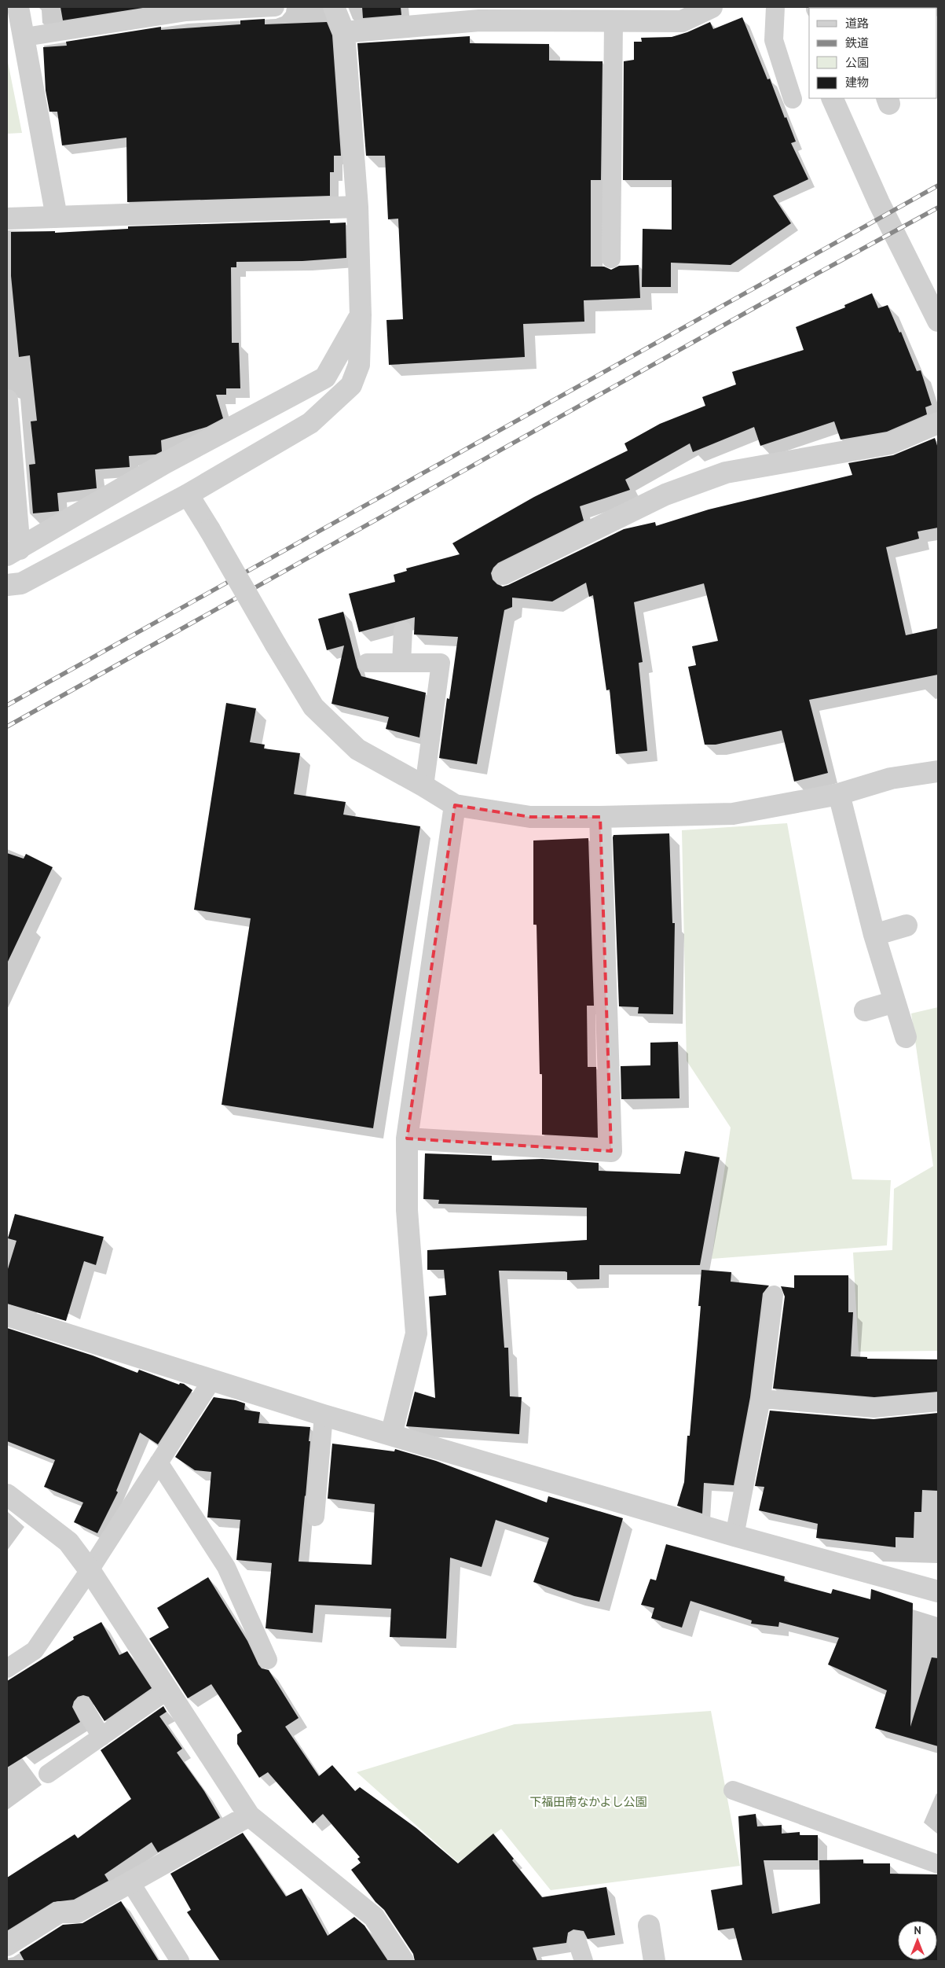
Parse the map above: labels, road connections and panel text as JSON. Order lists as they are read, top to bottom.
{
  "parks": ["下福田南なかよし公園"],
  "legend": [
    "道路",
    "鉄道",
    "公園",
    "建物"
  ],
  "north": "top"
}
